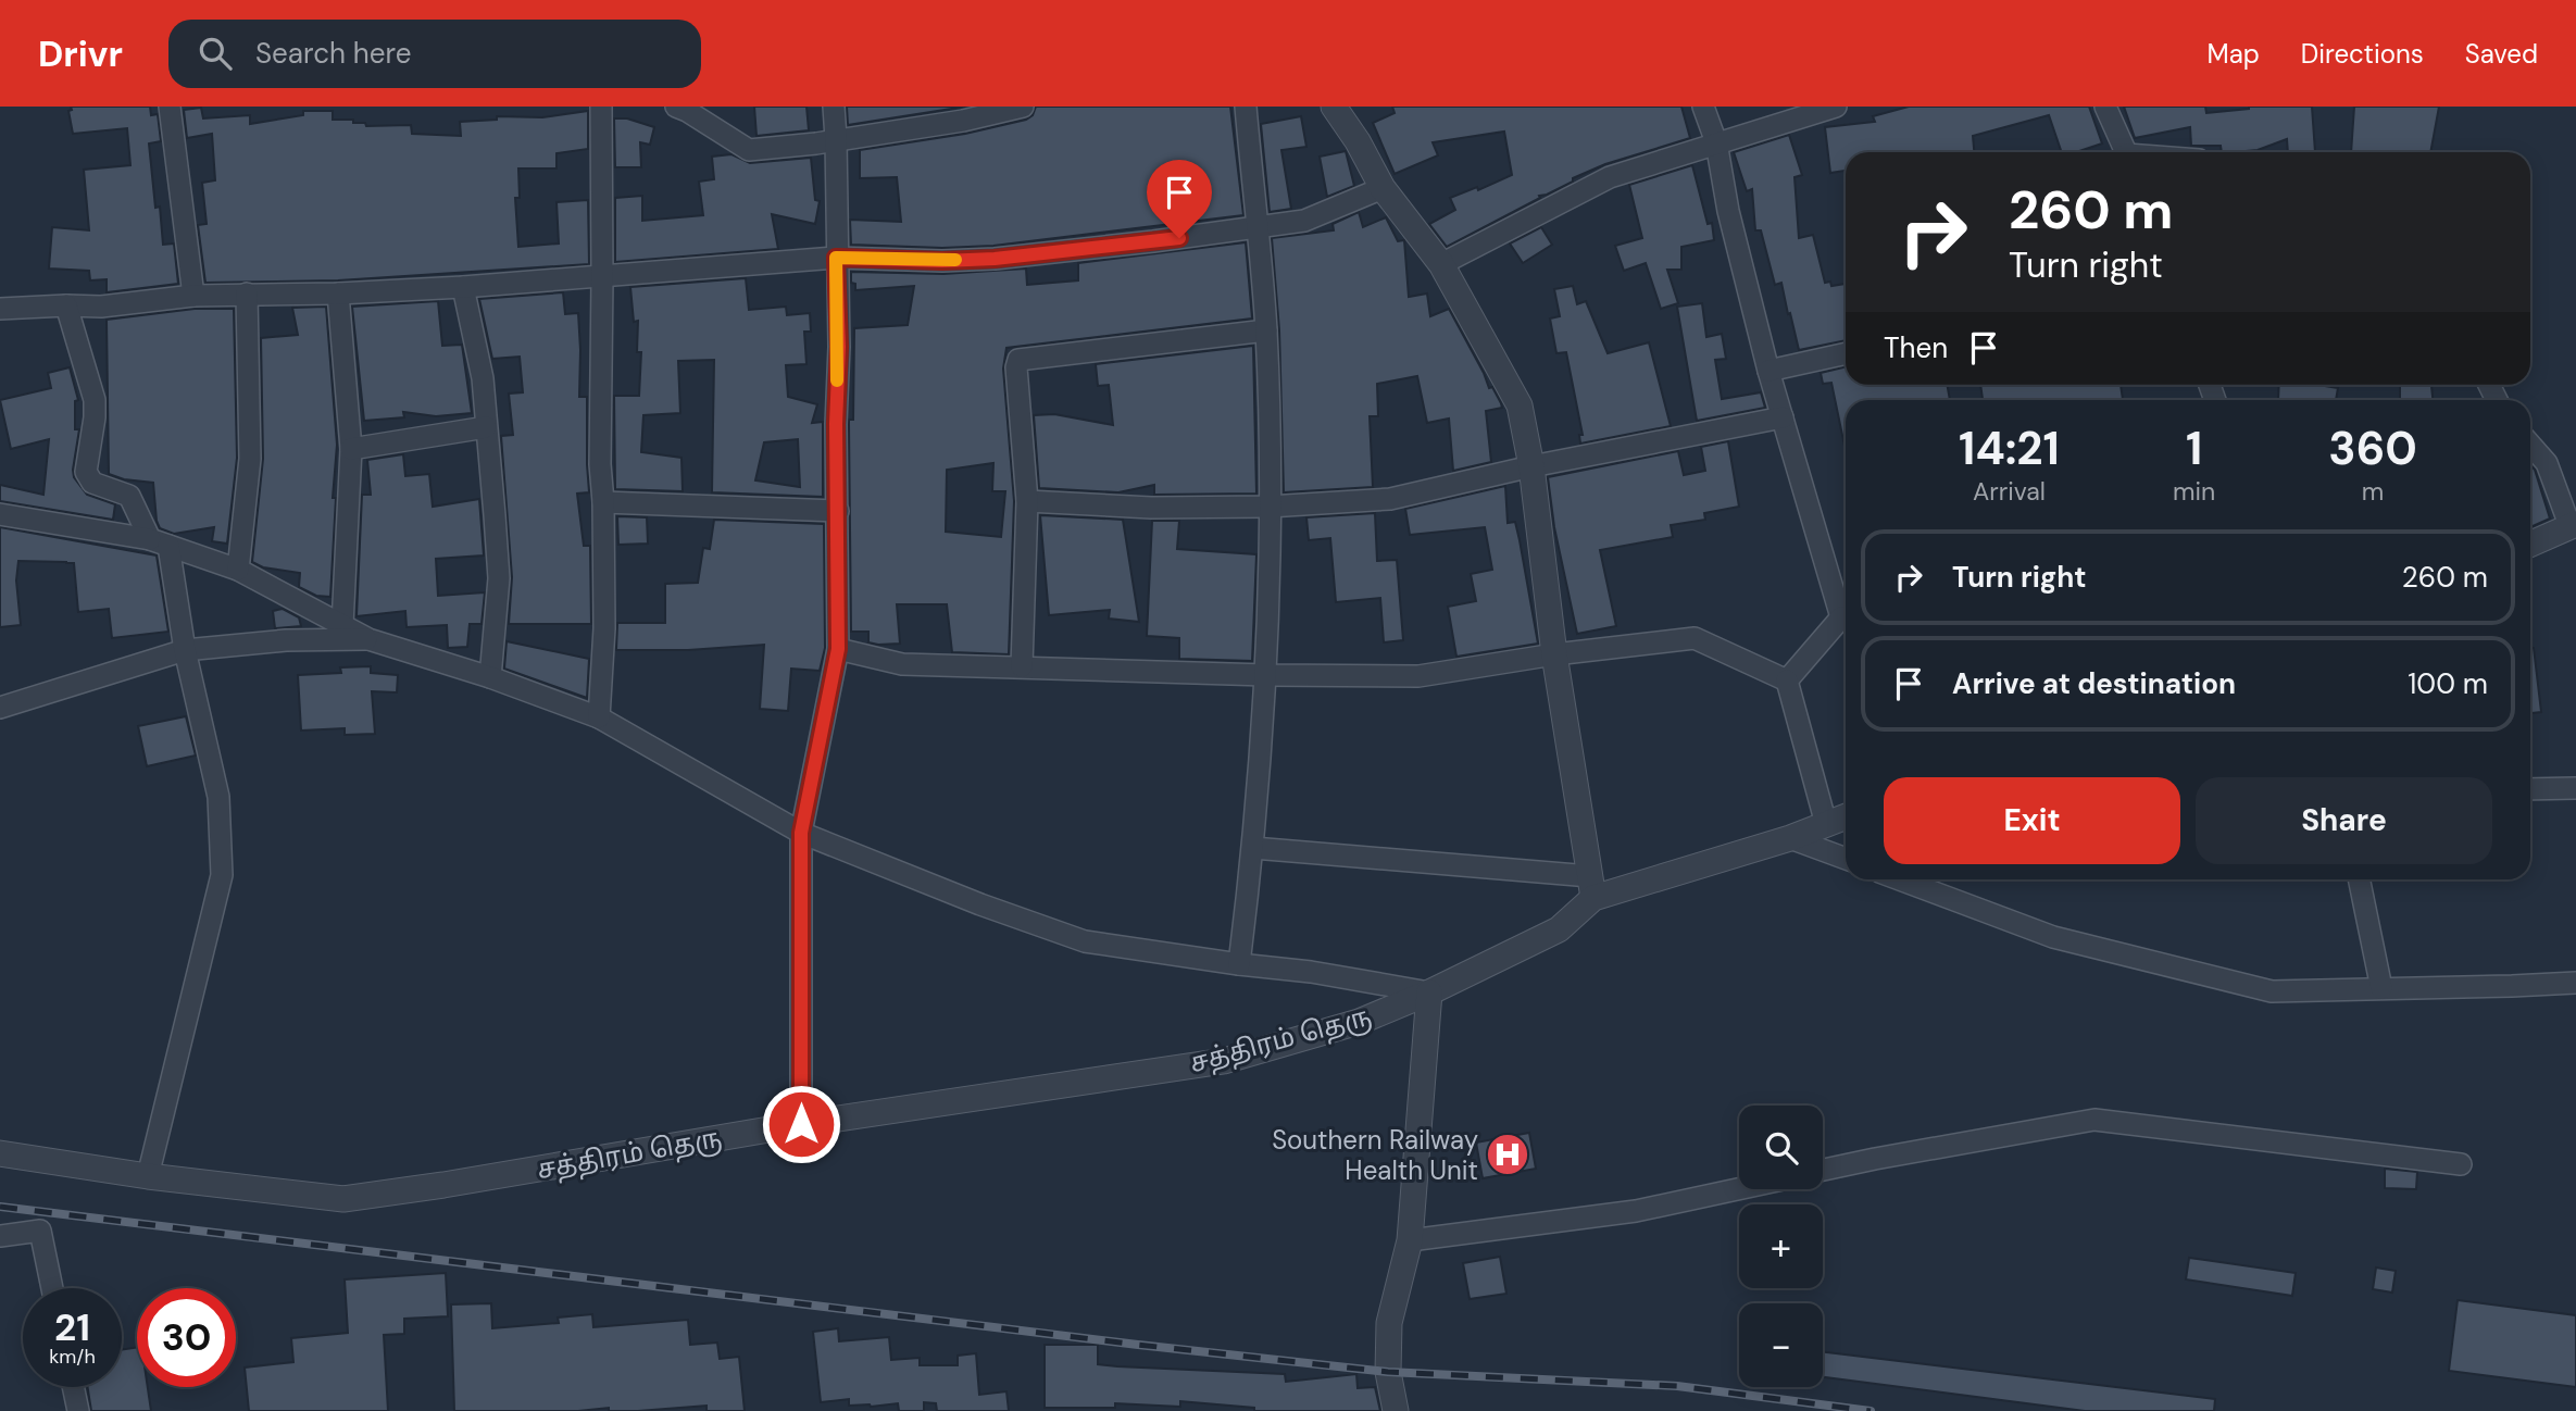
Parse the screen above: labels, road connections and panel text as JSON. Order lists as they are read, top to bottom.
{
  "streets": {
    "street": ["சத்திரம் தெரு"]
  },
  "places": {
    "hospital": ["Southern Railway Health Unit"]
  },
  "page": {
    "header": "Drivr",
    "search": "Search here",
    "nav": ["Map", "Directions", "Saved"],
    "turn": ["260 m", "Turn right"],
    "then": "Then",
    "eta": [
      "14:21",
      "Arrival",
      "1",
      "min",
      "360",
      "m"
    ],
    "list": [
      {
        "name": "Turn right",
        "value": "260 m"
      },
      {
        "name": "Arrive at destination",
        "value": "100 m"
      }
    ],
    "buttons": ["Exit", "Share"],
    "map_buttons": ["+", "−"],
    "speed": "21 km/h",
    "limit": "30"
  }
}
